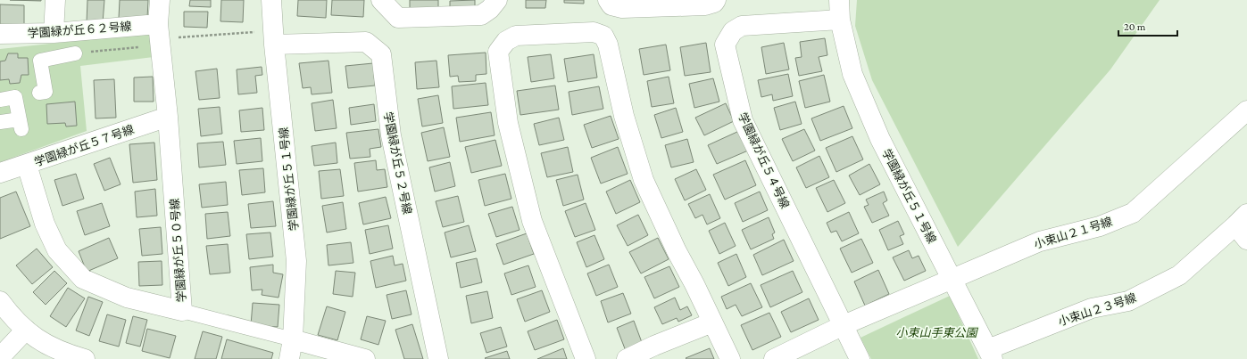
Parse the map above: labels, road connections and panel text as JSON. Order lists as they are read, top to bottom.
{
  "streets": {
    "street": [
      "学園緑が丘６２号線",
      "学園緑が丘５７号線",
      "学園緑が丘５４号線",
      "学園緑が丘５２号線",
      "学園緑が丘５１号線",
      "小束山２１号線",
      "学園緑が丘５０号線",
      "小束山２３号線"
    ]
  },
  "crossings": [
    ["学園緑が丘６２号線", "学園緑が丘５０号線"],
    ["学園緑が丘５７号線", "学園緑が丘５０号線"],
    ["学園緑が丘５４号線", "学園緑が丘５１号線"],
    ["学園緑が丘５２号線", "学園緑が丘５１号線"],
    ["学園緑が丘５１号線", "小束山２１号線"],
    ["学園緑が丘５１号線", "小束山２３号線"]
  ],
  "parks": ["小束山手東公園"],
  "scale_bar": "20 m"
}
